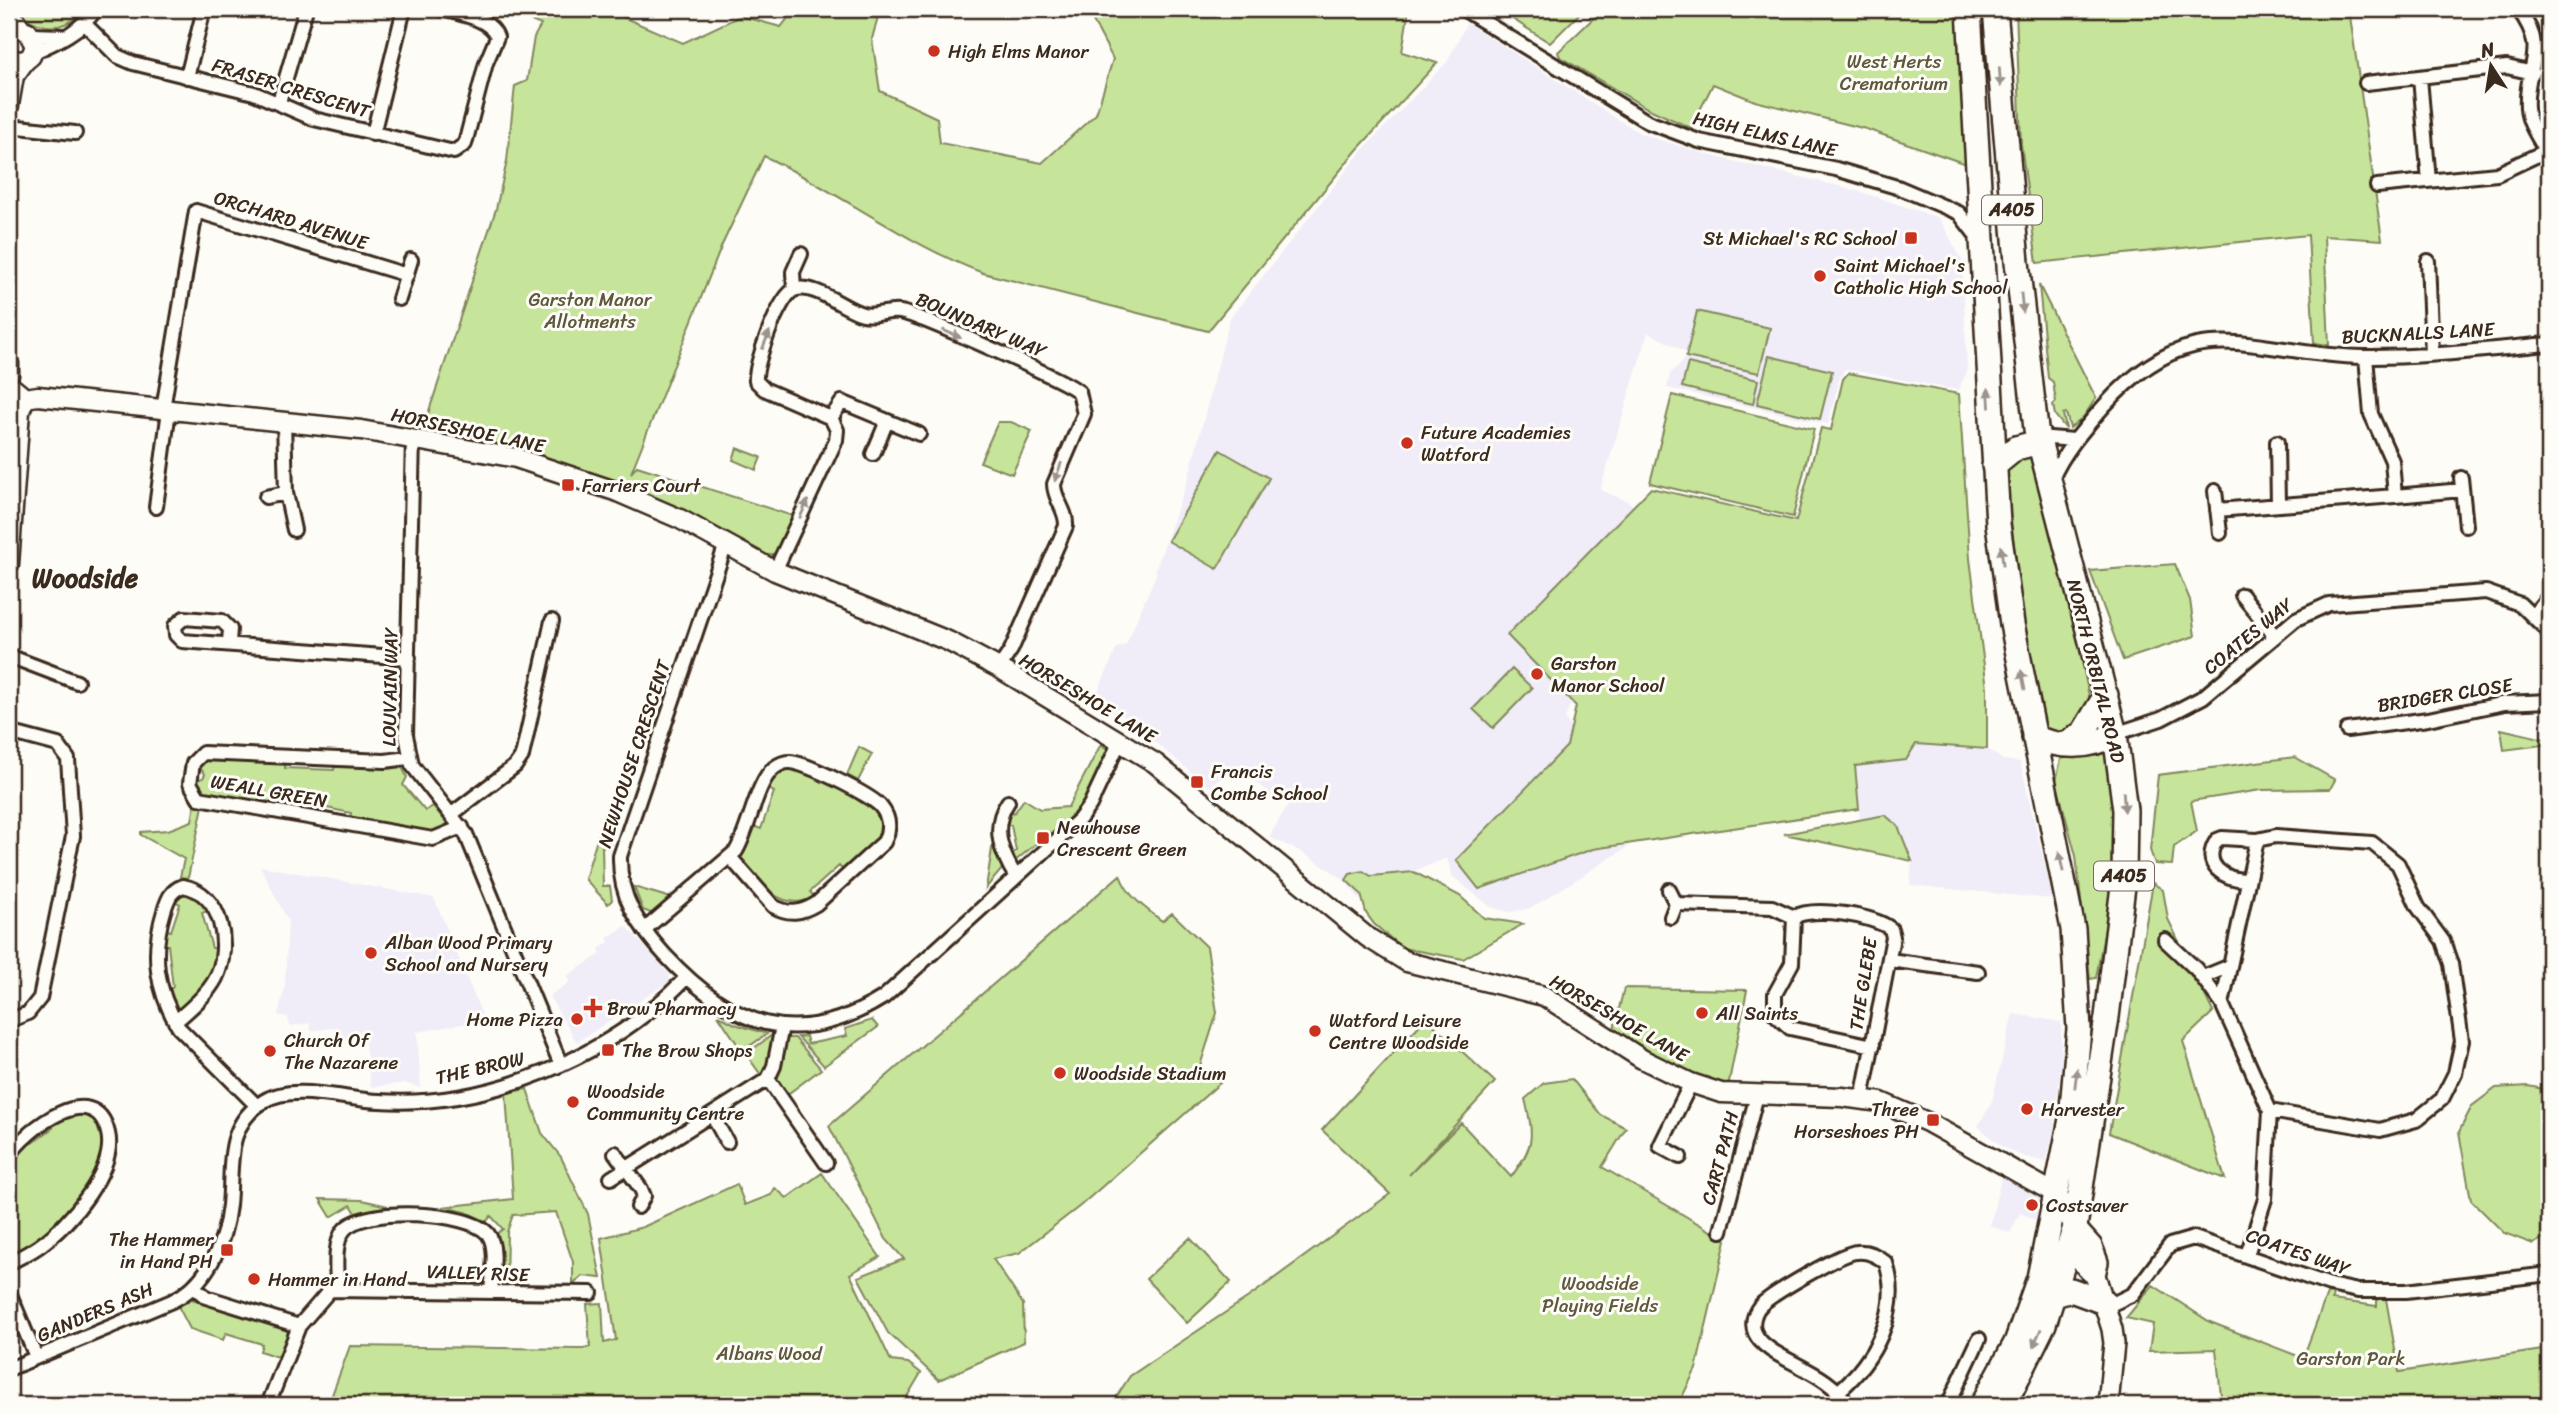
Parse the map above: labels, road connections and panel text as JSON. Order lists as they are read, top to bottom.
{
  "streets": {
    "highway": ["A405", "NORTH ORBITAL ROAD"],
    "street": [
      "FRASER CRESCENT",
      "HIGH ELMS LANE",
      "ORCHARD AVENUE",
      "BOUNDARY WAY",
      "BUCKNALLS LANE",
      "HORSESHOE LANE",
      "COATES WAY",
      "LOUVAIN WAY",
      "BRIDGER CLOSE",
      "NEWHOUSE CRESCENT",
      "WEALL GREEN",
      "THE GLEBE",
      "THE BROW",
      "CART PATH",
      "VALLEY RISE",
      "GANDERS ASH"
    ]
  },
  "crossings": [
    ["A405", "HORSESHOE LANE"],
    ["ORCHARD AVENUE", "HORSESHOE LANE"],
    ["BOUNDARY WAY", "HORSESHOE LANE"],
    ["BUCKNALLS LANE", "NORTH ORBITAL ROAD"],
    ["HORSESHOE LANE", "LOUVAIN WAY"],
    ["HORSESHOE LANE", "NEWHOUSE CRESCENT"],
    ["HORSESHOE LANE", "THE GLEBE"],
    ["HORSESHOE LANE", "CART PATH"],
    ["COATES WAY", "NORTH ORBITAL ROAD"],
    ["LOUVAIN WAY", "WEALL GREEN"],
    ["LOUVAIN WAY", "THE BROW"],
    ["NEWHOUSE CRESCENT", "THE BROW"],
    ["THE BROW", "GANDERS ASH"]
  ],
  "districts": ["Woodside"],
  "parks": [
    "West Herts Crematorium",
    "Garston Manor Allotments",
    "Woodside Playing Fields",
    "Albans Wood",
    "Garston Park"
  ],
  "places": {
    "other": [
      "High Elms Manor",
      "Saint Michael's Catholic High School",
      "Future Academies Watford",
      "Garston Manor School",
      "Alban Wood Primary School and Nursery",
      "All Saints",
      "Home Pizza",
      "Watford Leisure Centre Woodside",
      "Church Of The Nazarene",
      "Woodside Stadium",
      "Woodside Community Centre",
      "Harvester",
      "Costsaver",
      "Hammer in Hand"
    ],
    "transit": [
      "St Michael's RC School",
      "Farriers Court",
      "Francis Combe School",
      "Newhouse Crescent Green",
      "The Brow Shops",
      "Three Horseshoes PH",
      "The Hammer in Hand PH"
    ],
    "health": ["Brow Pharmacy"]
  },
  "north": "top"
}
